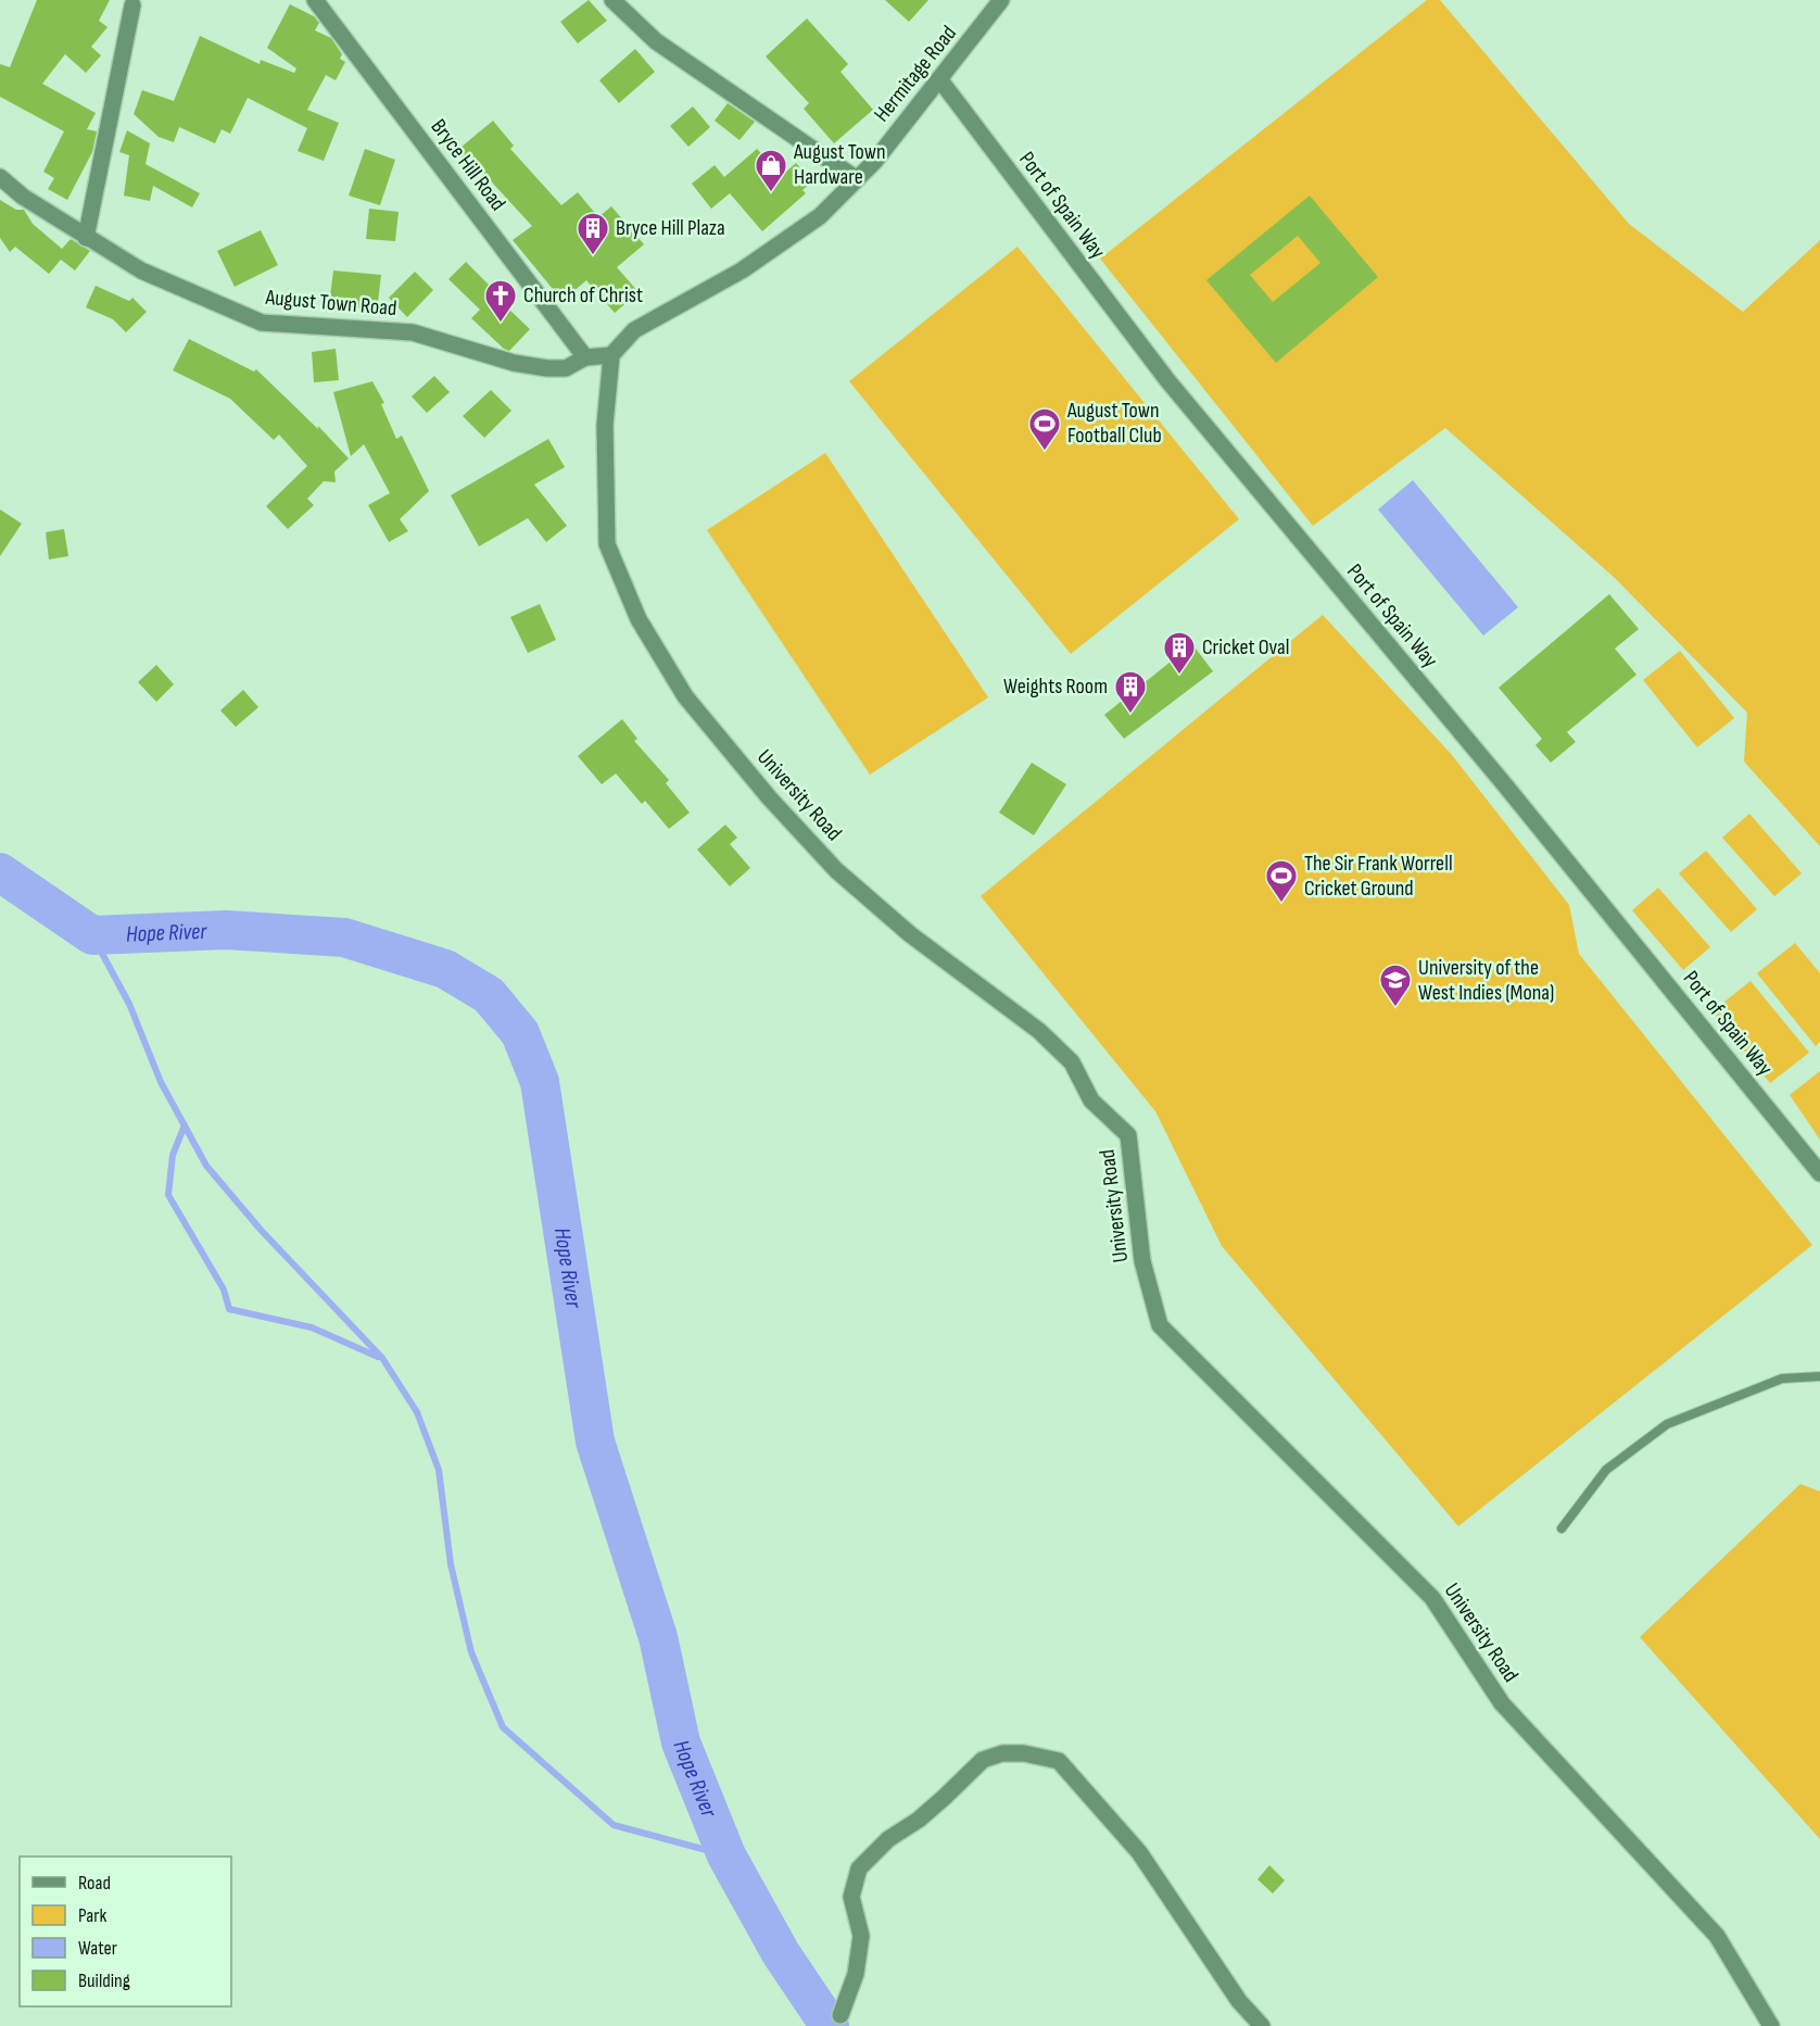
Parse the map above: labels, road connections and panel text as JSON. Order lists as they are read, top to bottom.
{
  "streets": {
    "street": [
      "Hermitage Road",
      "Bryce Hill Road",
      "Port of Spain Way",
      "August Town Road",
      "University Road"
    ]
  },
  "crossings": [
    ["Hermitage Road", "Port of Spain Way"],
    ["Hermitage Road", "August Town Road"],
    ["Hermitage Road", "University Road"],
    ["Bryce Hill Road", "August Town Road"],
    ["August Town Road", "University Road"]
  ],
  "water": ["Hope River"],
  "places": {
    "shop": ["August Town Hardware"],
    "building": ["Bryce Hill Plaza", "Cricket Oval", "Weights Room"],
    "church": ["Church of Christ"],
    "sports": ["August Town Football Club", "The Sir Frank Worrell Cricket Ground"],
    "school or university": ["University of the West Indies (Mona)"]
  },
  "legend": [
    "Road",
    "Park",
    "Water",
    "Building"
  ]
}
